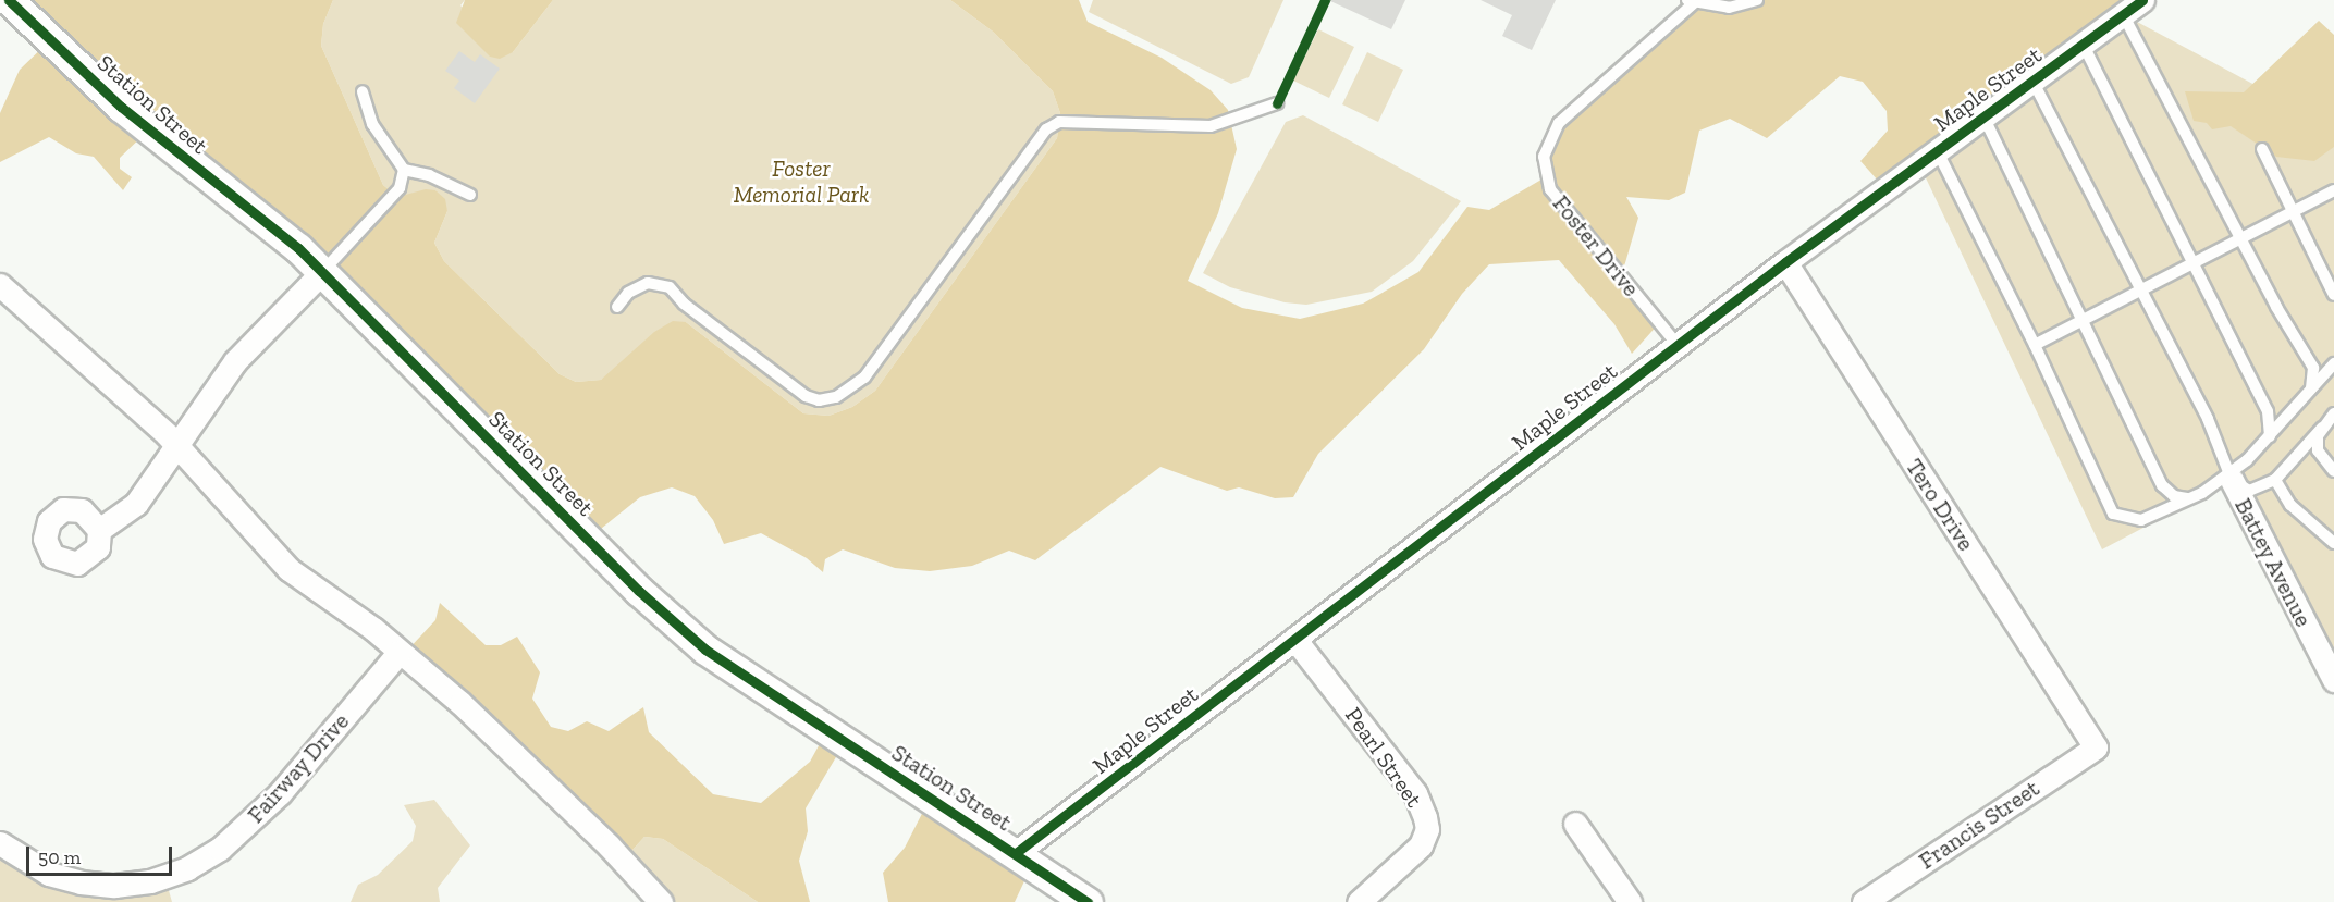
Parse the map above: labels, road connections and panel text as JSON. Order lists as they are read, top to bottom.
{
  "streets": {
    "street": [
      "Maple Street",
      "Station Street",
      "Tero Drive",
      "Battey Avenue",
      "Pearl Street",
      "Fairway Drive",
      "Francis Street"
    ],
    "lane": ["Foster Drive"]
  },
  "crossings": [
    ["Maple Street", "Station Street"],
    ["Maple Street", "Foster Drive"],
    ["Maple Street", "Tero Drive"],
    ["Maple Street", "Pearl Street"],
    ["Tero Drive", "Francis Street"]
  ],
  "parks": ["Foster Memorial Park"],
  "scale_bar": "50 m"
}
